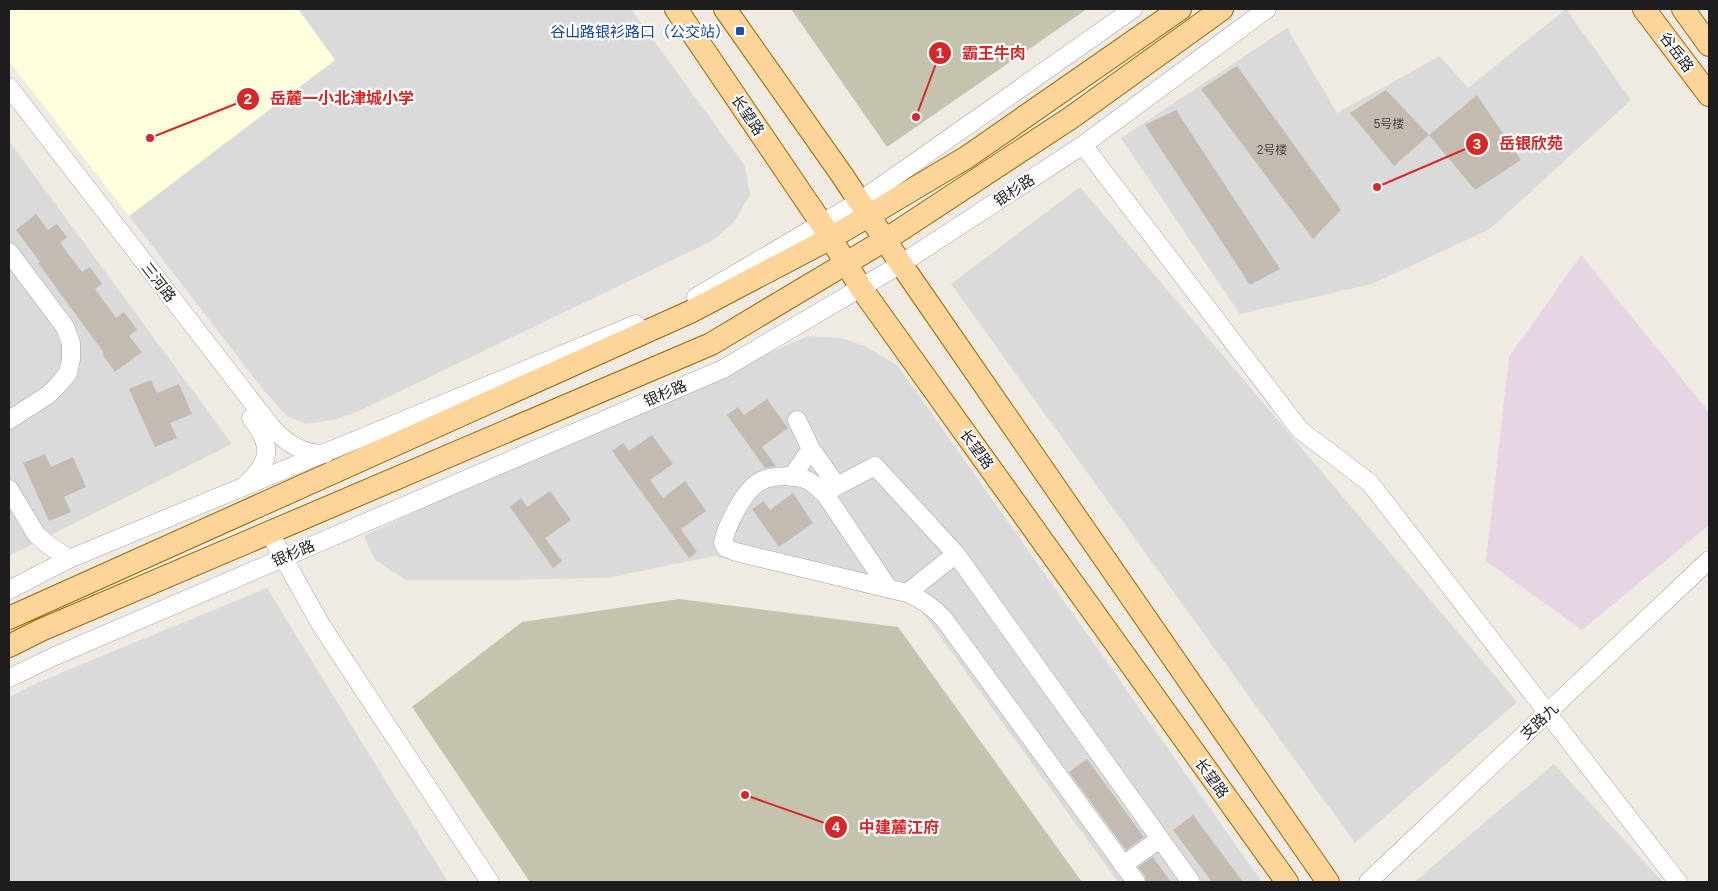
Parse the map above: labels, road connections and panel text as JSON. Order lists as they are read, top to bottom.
{
  "streets": {
    "main road": ["谷岳路", "长望路", "银杉路"],
    "street": ["三河路", "支路九"]
  },
  "crossings": [
    ["长望路", "银杉路"]
  ],
  "places": {
    "transit": ["谷山路银衫路口（公交站）"],
    "other": [
      "霸王牛肉",
      "岳麓一小北津城小学",
      "岳银欣苑",
      "中建麓江府"
    ]
  },
  "house_numbers": ["5号楼", "2号楼"]
}
